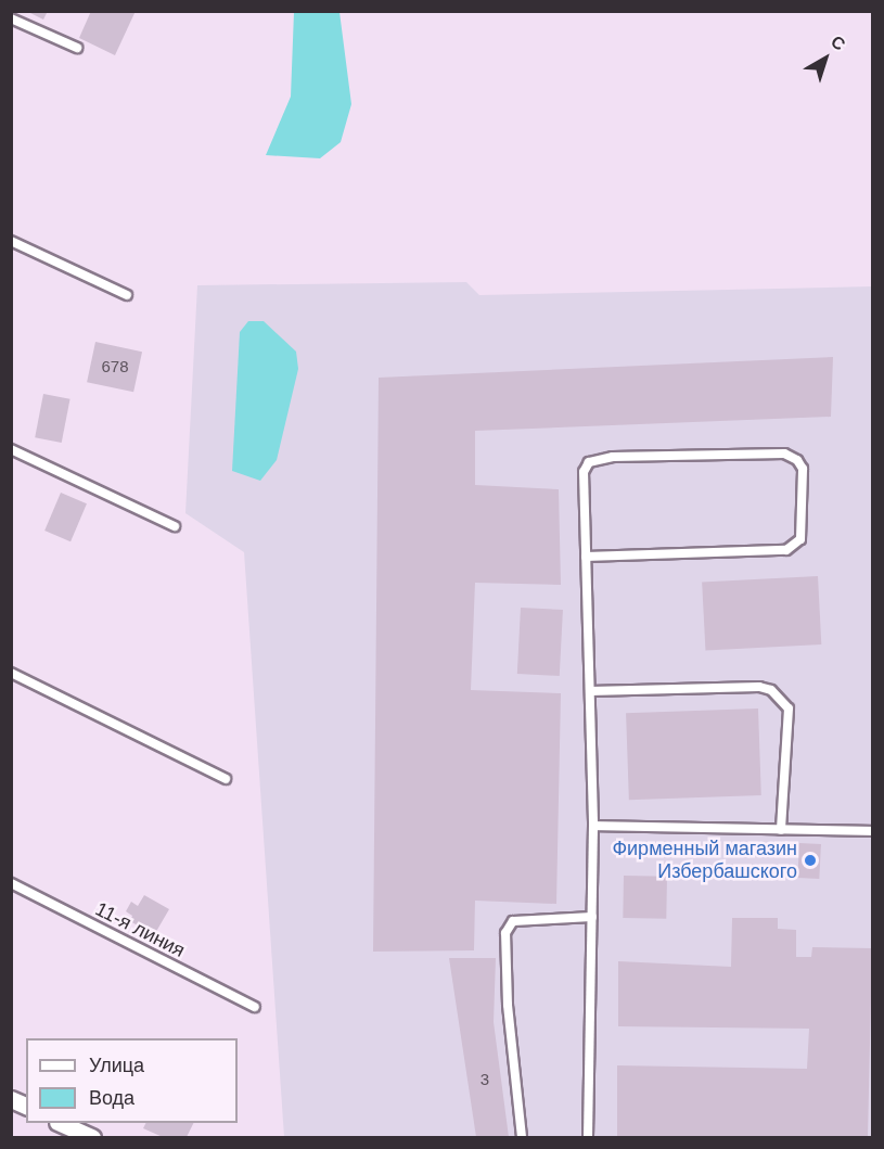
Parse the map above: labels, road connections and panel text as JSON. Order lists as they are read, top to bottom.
{
  "streets": {
    "lane": ["11-я линия"]
  },
  "places": ["Фирменный магазин Избербашского"],
  "house_numbers": ["678", "3"],
  "legend": ["Улица", "Вода"],
  "north": "top right"
}
